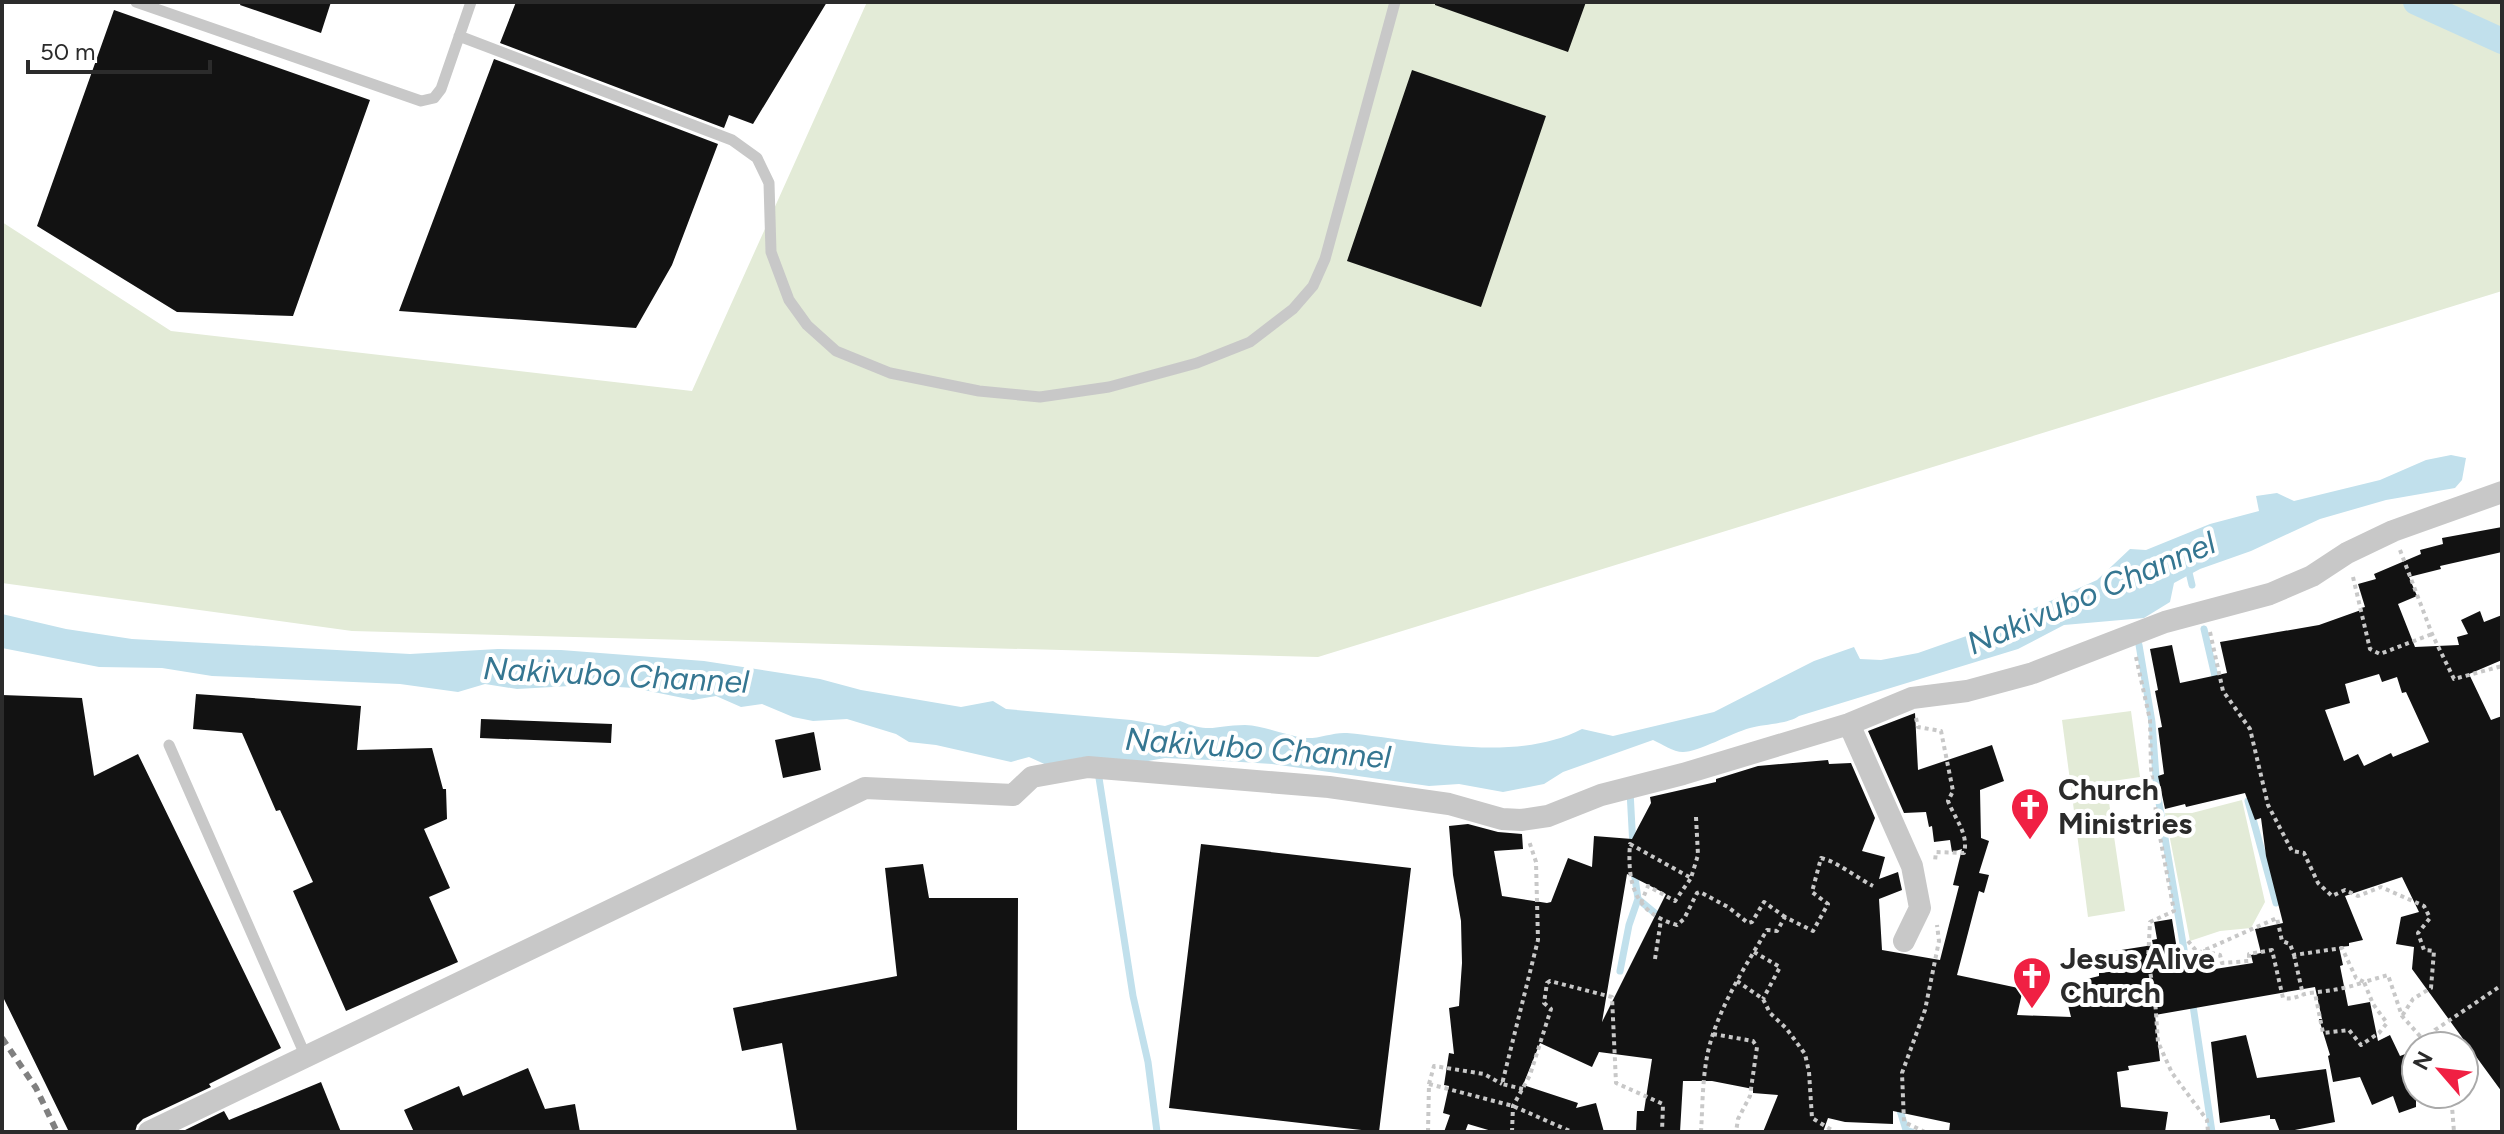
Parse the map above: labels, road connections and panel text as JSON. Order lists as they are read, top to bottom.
{
  "water": ["Nakivubo Channel"],
  "places": {
    "church": ["Church Ministries", "Jesus Alive Church"]
  },
  "scale_bar": "50 m",
  "north": "top left"
}
